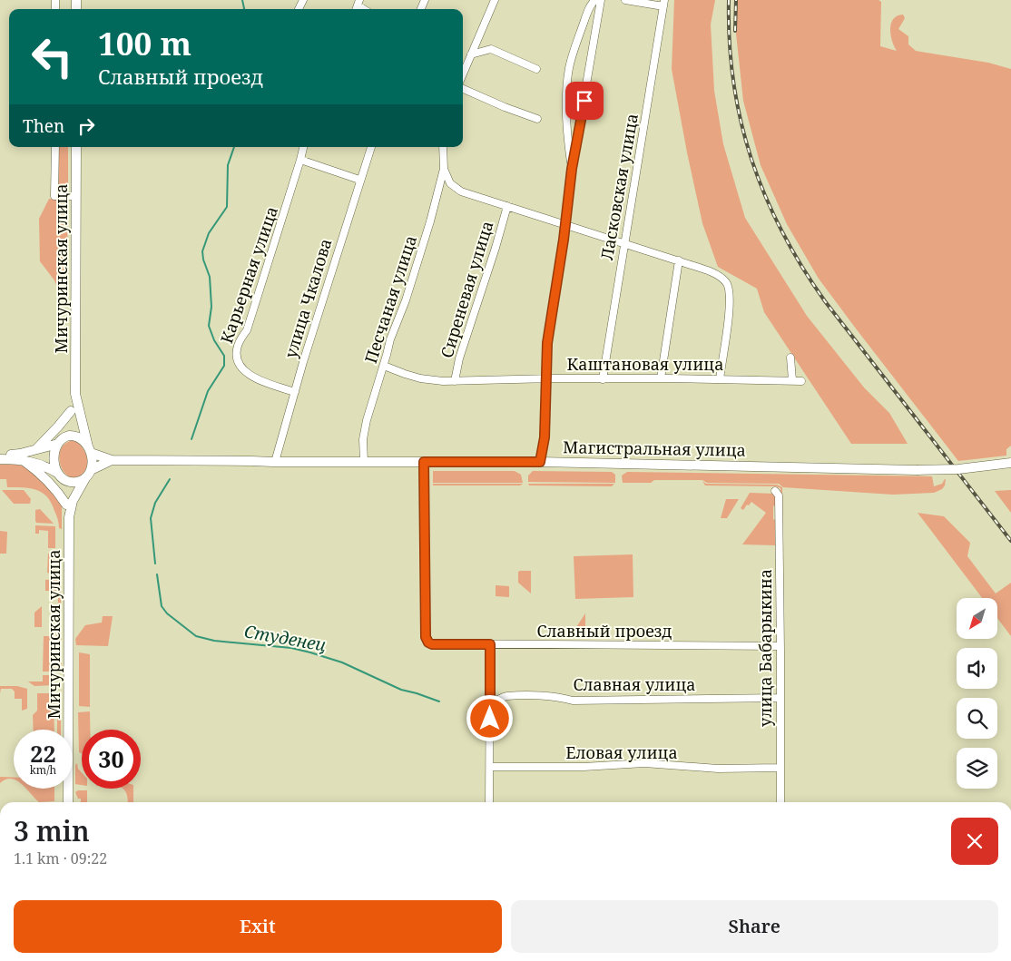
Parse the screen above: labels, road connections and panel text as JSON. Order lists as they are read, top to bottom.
{
  "streets": {
    "main road": ["Мичуринская улица", "Магистральная улица"],
    "street": [
      "Ласковская улица",
      "Карьерная улица",
      "Сиреневая улица",
      "улица Чкалова",
      "Песчаная улица",
      "Каштановая улица",
      "Славный проезд",
      "улица Бабарыкина",
      "Славная улица",
      "Еловая улица"
    ]
  },
  "crossings": [
    ["Ласковская улица", "Каштановая улица"],
    ["Карьерная улица", "улица Чкалова"],
    ["Сиреневая улица", "Каштановая улица"],
    ["улица Чкалова", "Магистральная улица"],
    ["Песчаная улица", "Каштановая улица"],
    ["Песчаная улица", "Магистральная улица"],
    ["Магистральная улица", "Славный проезд"],
    ["Славный проезд", "улица Бабарыкина"],
    ["улица Бабарыкина", "Славная улица"],
    ["улица Бабарыкина", "Еловая улица"]
  ],
  "water": ["Студенец"],
  "north": "bottom left",
  "page": {
    "turn": ["100 m", "Славный проезд"],
    "then": "Then",
    "speed": "22 km/h",
    "limit": "30",
    "heading": ["3 min", "1.1 km · 09:22"],
    "buttons": ["Exit", "Share"]
  }
}
